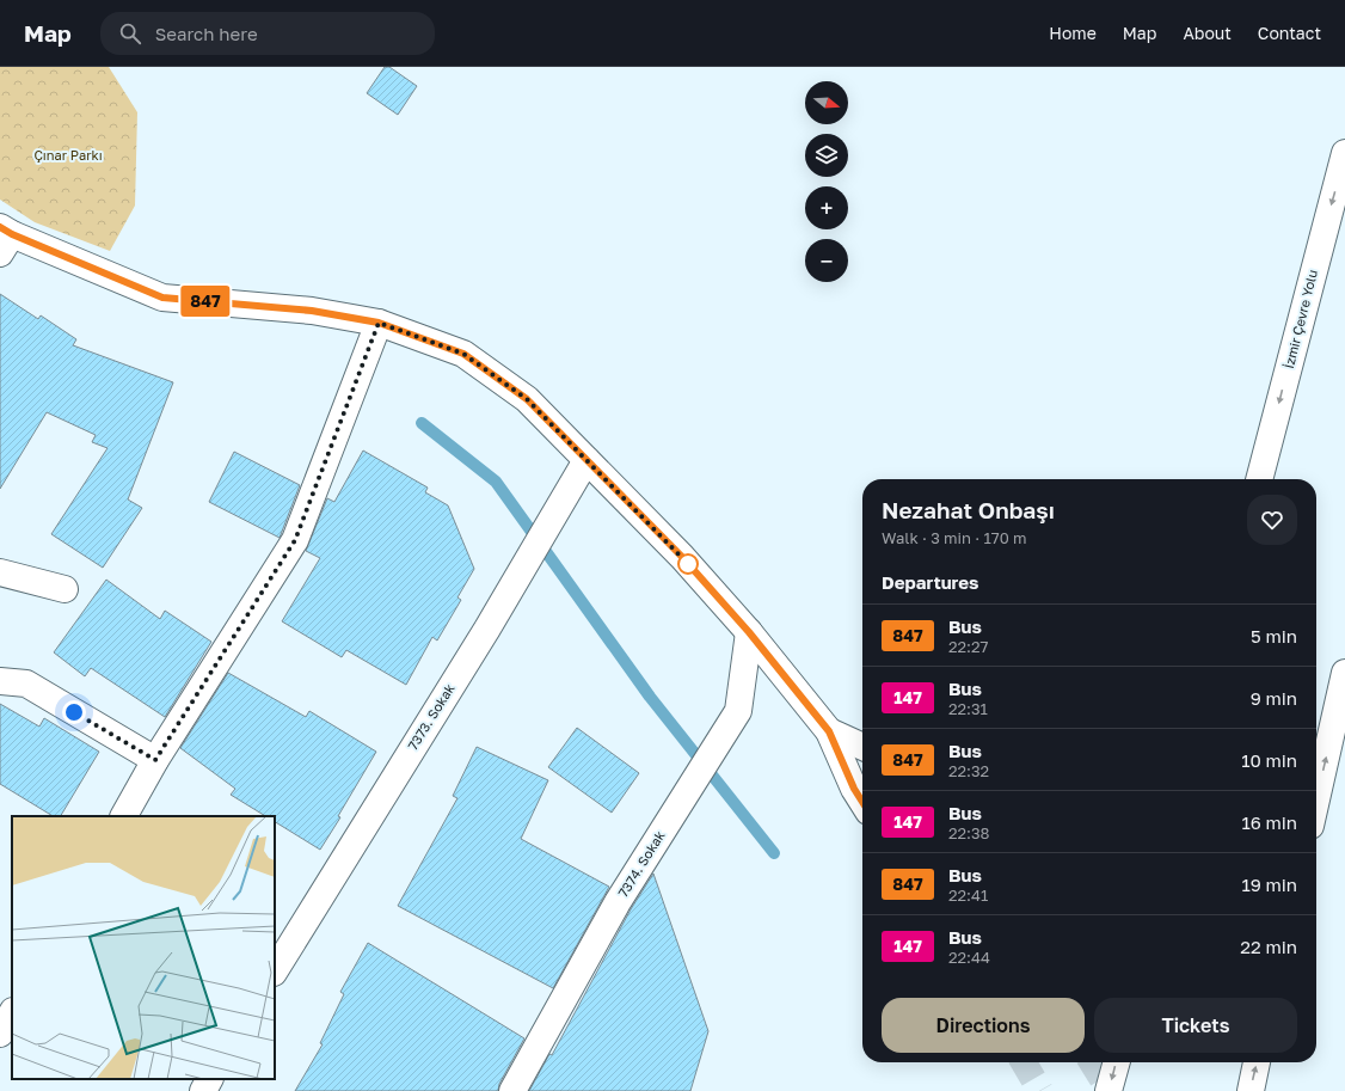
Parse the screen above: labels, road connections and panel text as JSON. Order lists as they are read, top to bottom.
{
  "streets": {
    "main road": ["İzmir Çevre Yolu", "7373. Sokak", "7374. Sokak"]
  },
  "one_way": ["İzmir Çevre Yolu"],
  "parks": ["Çınar Parkı"],
  "lines": ["bus line 847"],
  "north": "right",
  "page": {
    "header": "Map",
    "search": "Search here",
    "nav": [
      "Home",
      "Map",
      "About",
      "Contact"
    ],
    "on_map": "847",
    "map_buttons": ["+", "−"],
    "heading": [
      ["Nezahat Onbaşı", "Walk · 3 min · 170 m"],
      "Departures"
    ],
    "list": [
      {
        "mark": "847",
        "name": "Bus",
        "note": "22:27",
        "value": "5 min"
      },
      {
        "mark": "147",
        "name": "Bus",
        "note": "22:31",
        "value": "9 min"
      },
      {
        "mark": "847",
        "name": "Bus",
        "note": "22:32",
        "value": "10 min"
      },
      {
        "mark": "147",
        "name": "Bus",
        "note": "22:38",
        "value": "16 min"
      },
      {
        "mark": "847",
        "name": "Bus",
        "note": "22:41",
        "value": "19 min"
      },
      {
        "mark": "147",
        "name": "Bus",
        "note": "22:44",
        "value": "22 min"
      }
    ],
    "buttons": ["Directions", "Tickets"]
  }
}
